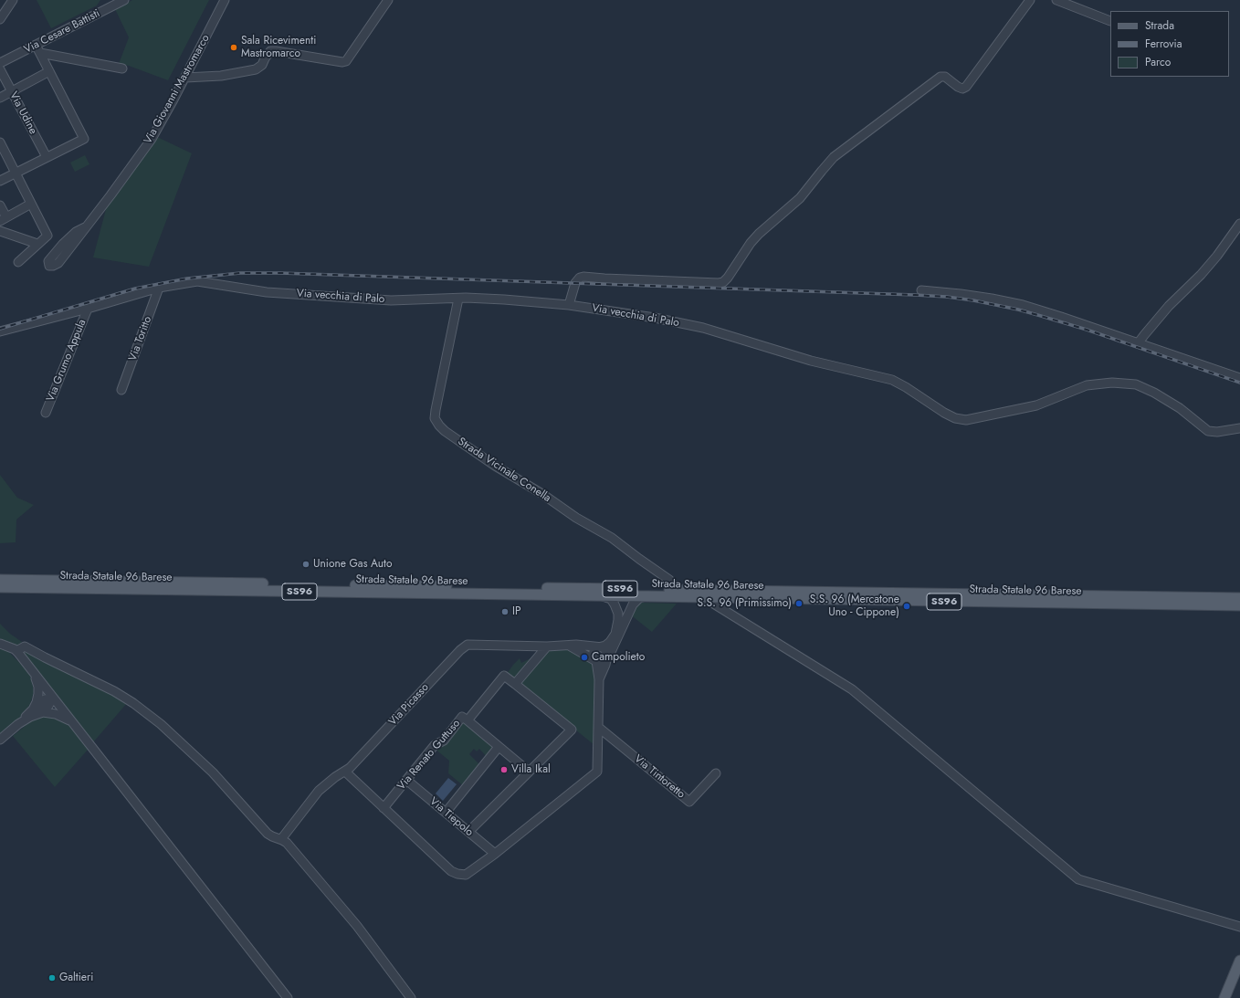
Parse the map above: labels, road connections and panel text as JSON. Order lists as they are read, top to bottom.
{
  "streets": {
    "main road": ["Strada Statale 96 Barese", "SS96"],
    "street": [
      "Via Cesare Battisti",
      "Via Giovanni Mastromarco",
      "Via Udine",
      "Via vecchia di Palo",
      "Via Toritto",
      "Via Grumo Appula",
      "Strada Vicinale Conella",
      "Via Picasso",
      "Via Renato Guttuso",
      "Via Tintoretto",
      "Via Tiepolo"
    ]
  },
  "crossings": [
    ["Via vecchia di Palo", "Via Toritto"],
    ["Via vecchia di Palo", "Via Grumo Appula"],
    ["Via vecchia di Palo", "Strada Vicinale Conella"],
    ["Strada Vicinale Conella", "Strada Statale 96 Barese"],
    ["Via Renato Guttuso", "Via Tiepolo"]
  ],
  "places": [
    "Sala Ricevimenti Mastromarco",
    "Unione Gas Auto",
    "S.S. 96 (Primissimo)",
    "S.S. 96 (Mercatone Uno - Cippone)",
    "IP",
    "Campolieto",
    "Villa Ikal",
    "Galtieri"
  ],
  "legend": ["Strada", "Ferrovia", "Parco"]
}
